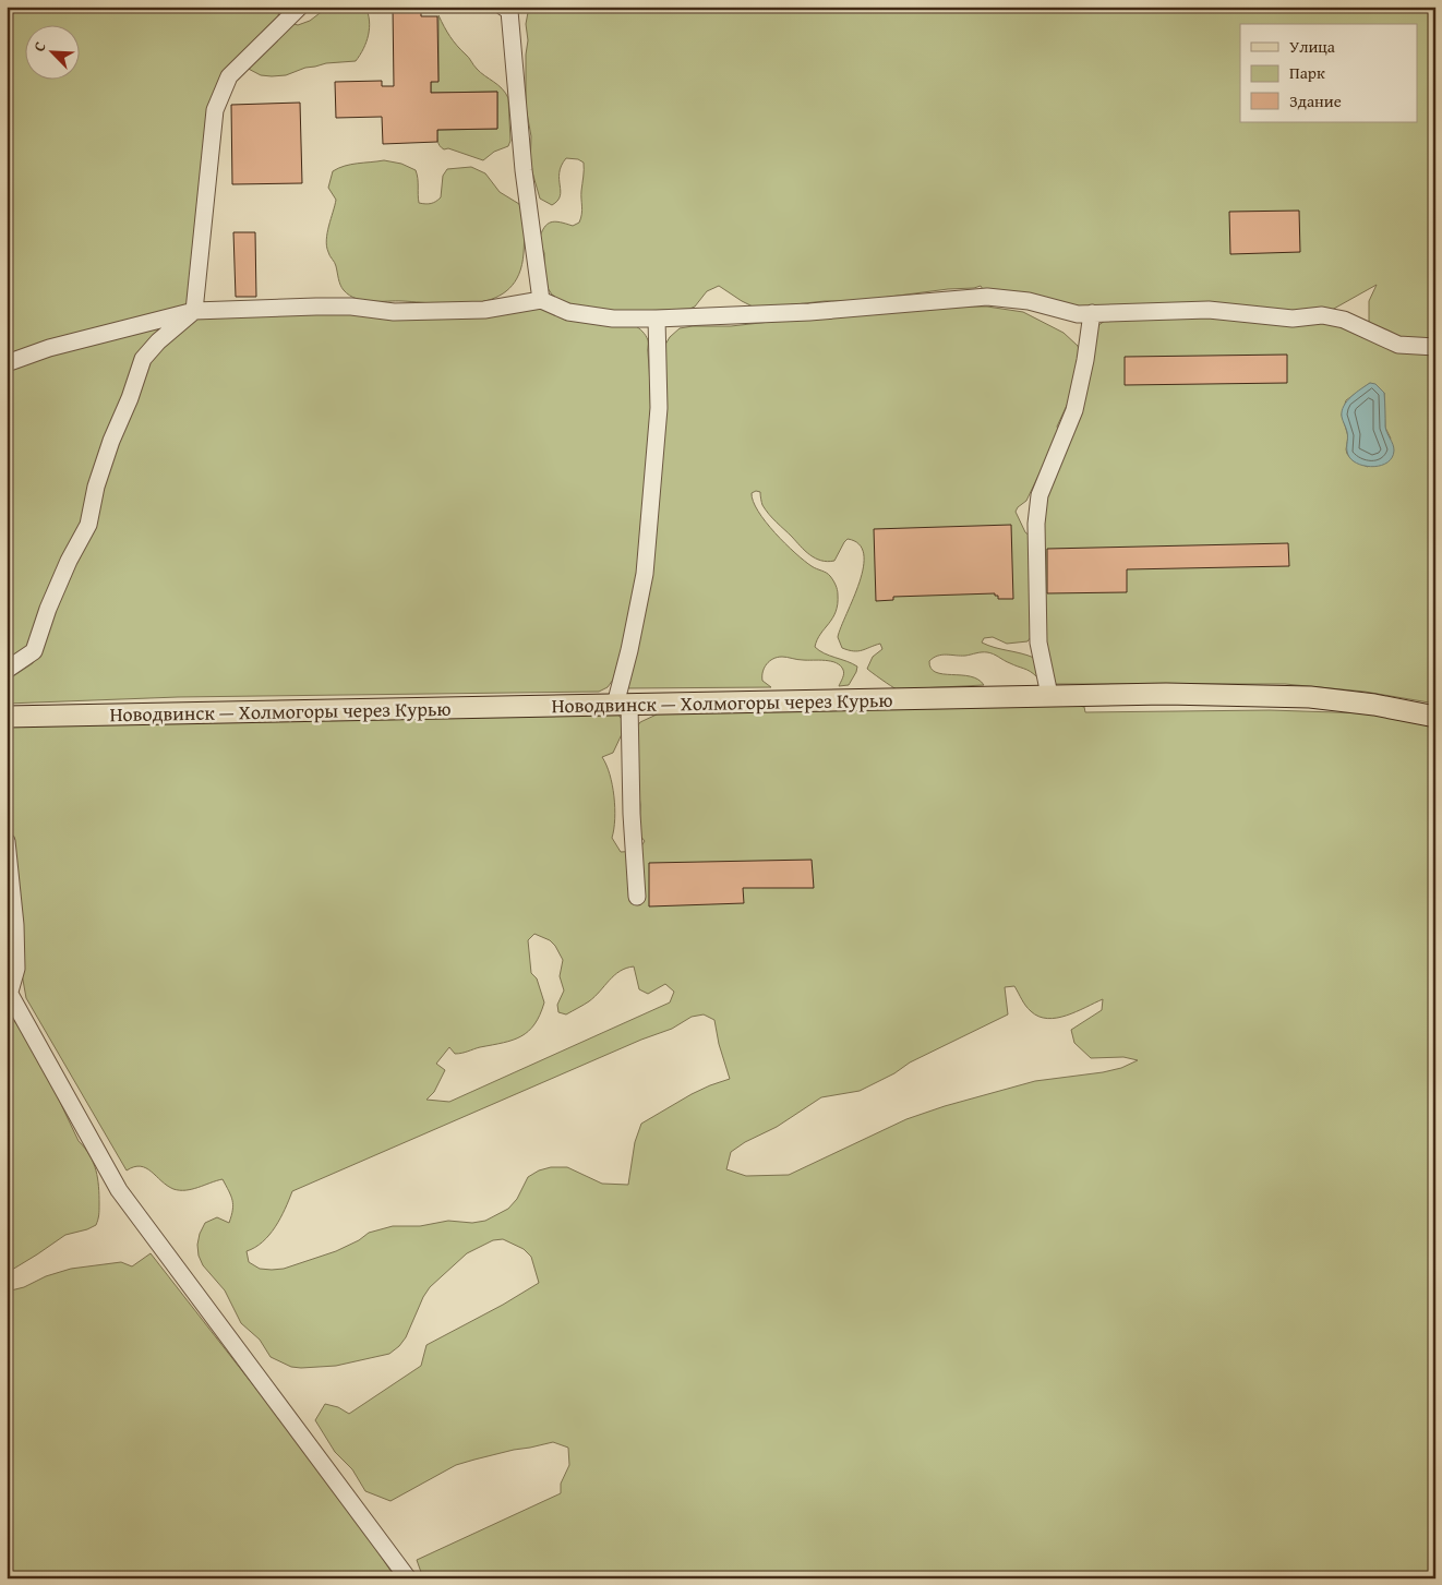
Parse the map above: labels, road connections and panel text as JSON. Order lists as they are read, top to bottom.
{
  "streets": {
    "main road": ["Новодвинск — Холмогоры через Курью"]
  },
  "legend": ["Улица", "Парк", "Здание"],
  "north": "top left"
}
